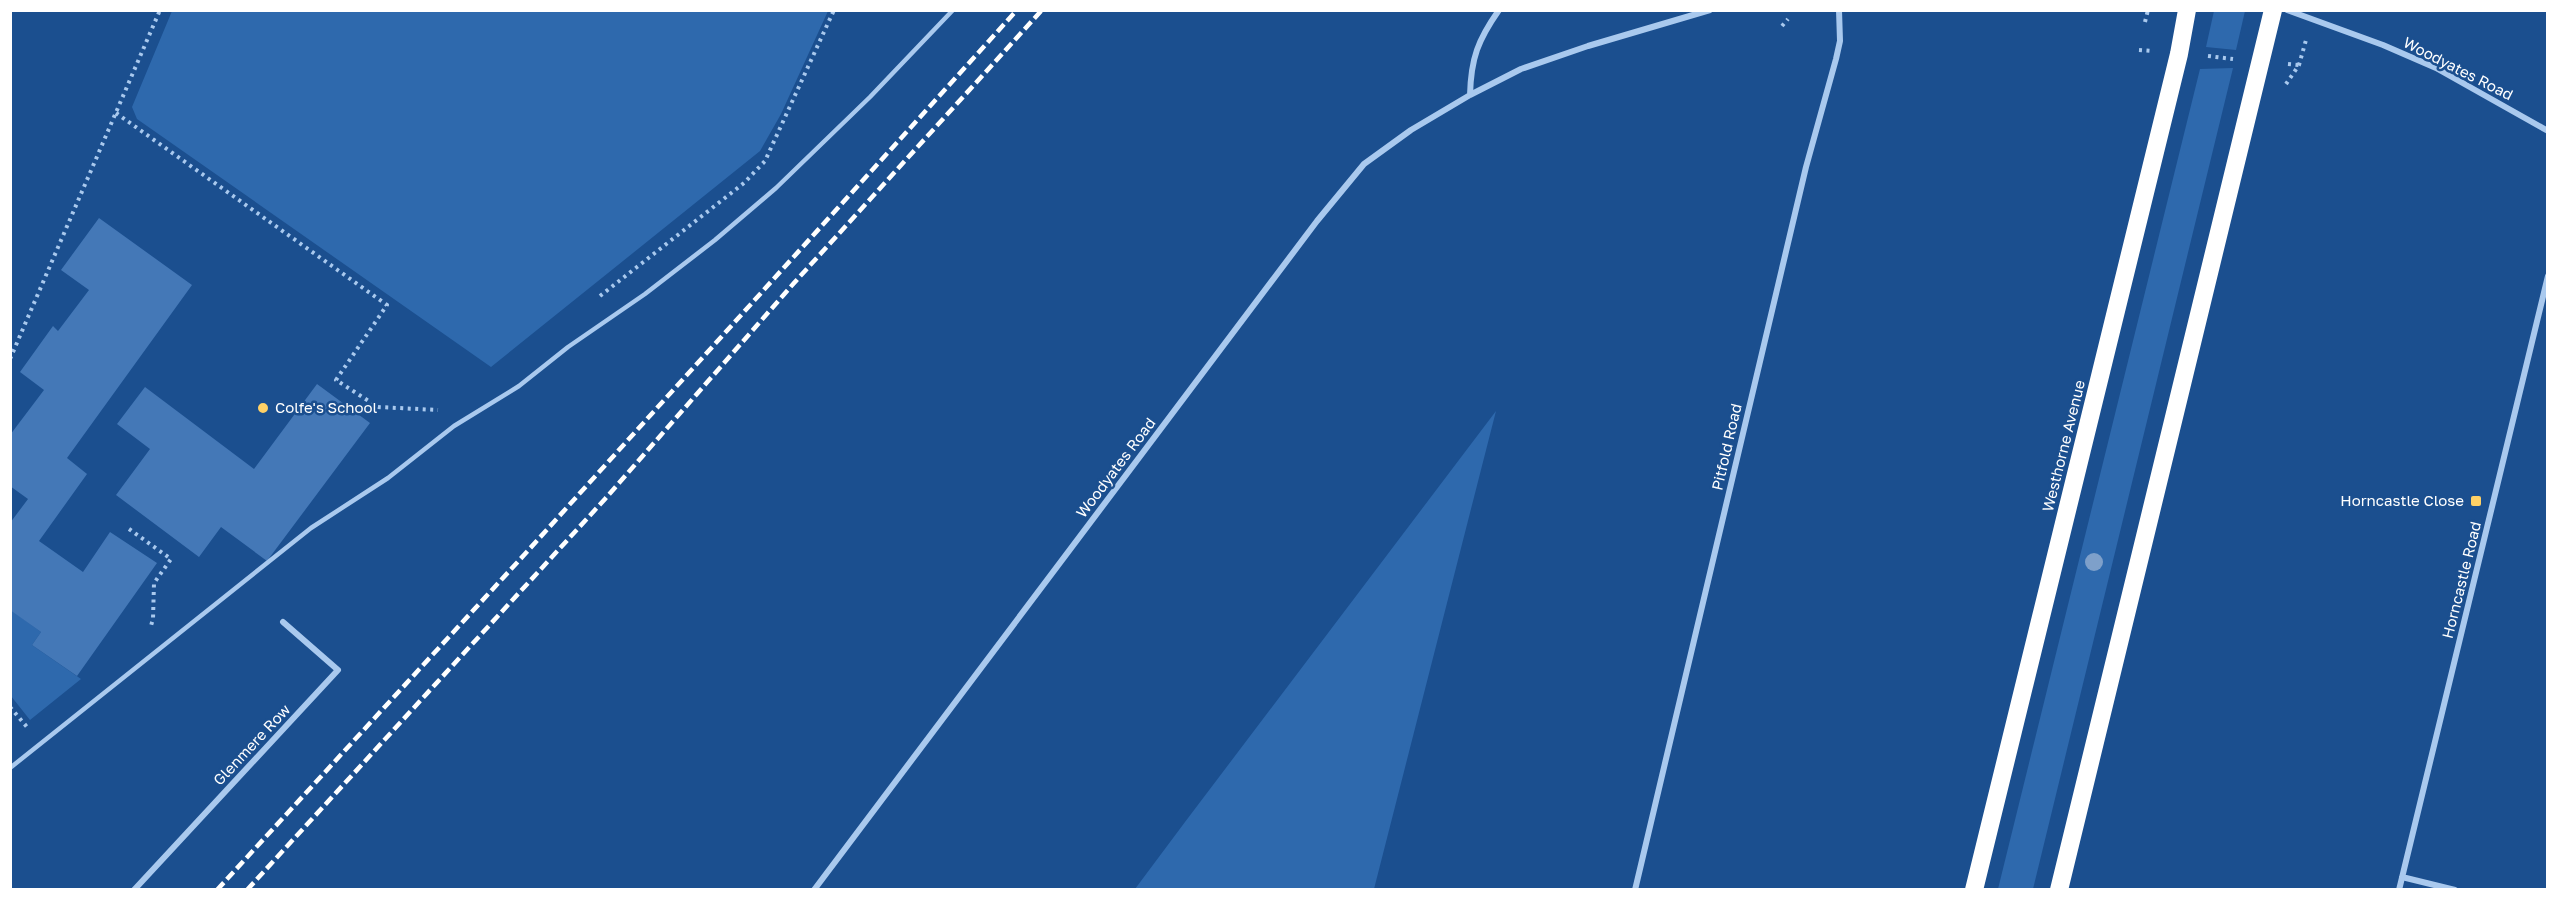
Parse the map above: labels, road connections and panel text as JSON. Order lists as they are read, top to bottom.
{
  "streets": {
    "highway": ["Westhorne Avenue"],
    "street": [
      "Woodyates Road",
      "Pitfold Road",
      "Horncastle Road",
      "Glenmere Row"
    ]
  },
  "places": {
    "other": ["Colfe's School"],
    "transit": ["Horncastle Close"]
  }
}
